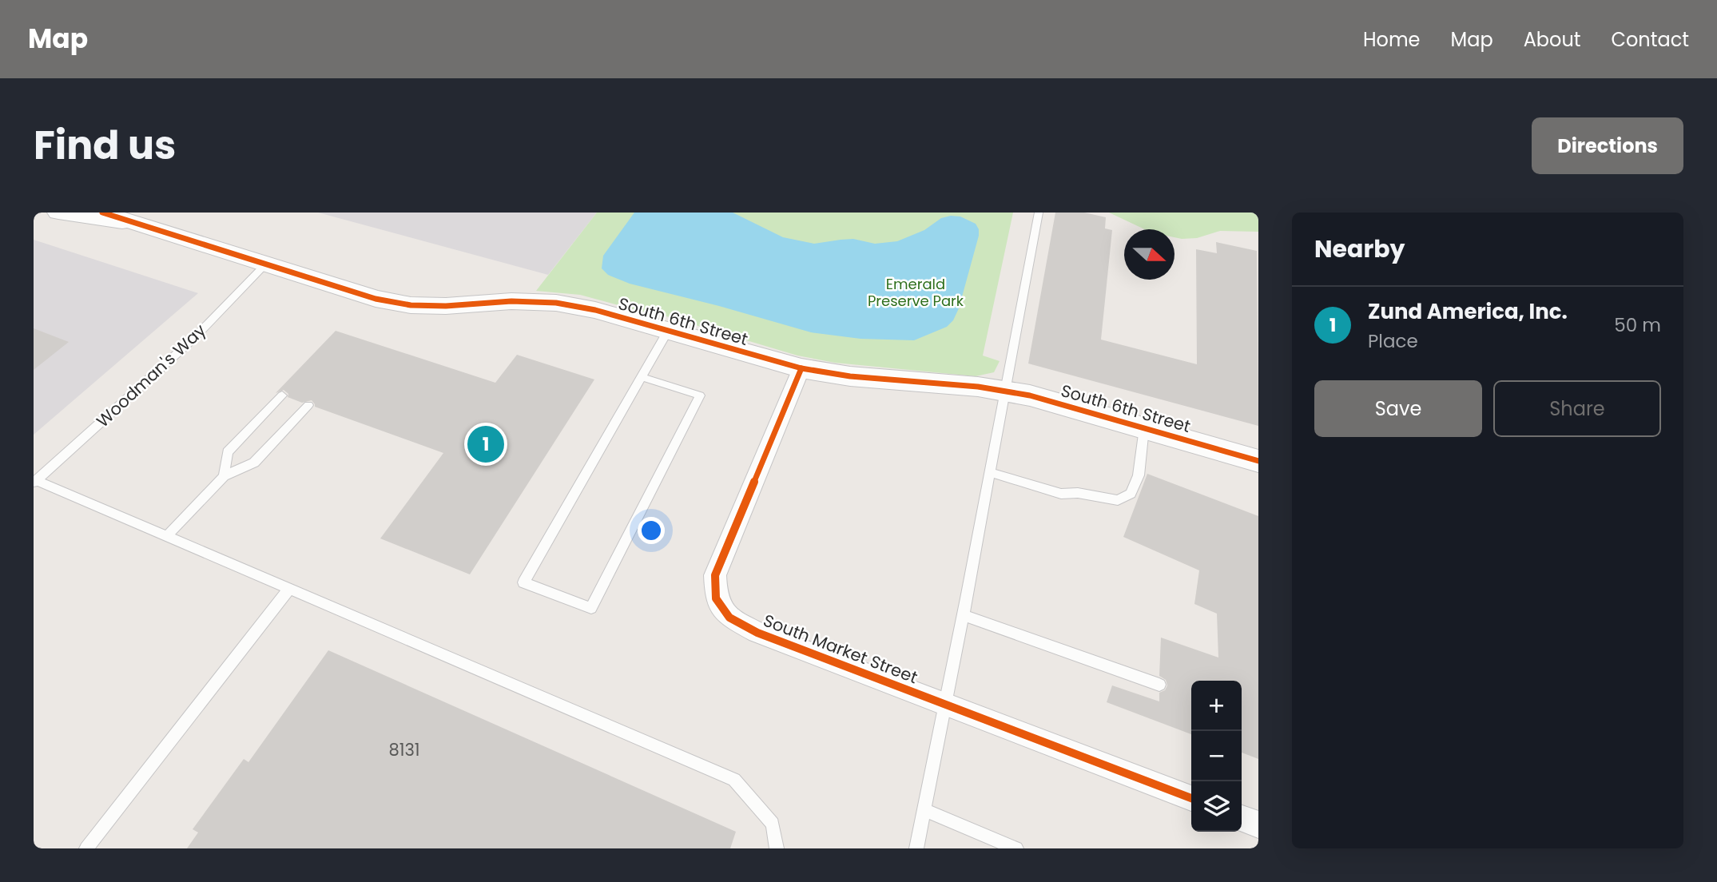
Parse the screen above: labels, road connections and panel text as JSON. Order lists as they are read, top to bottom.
{
  "streets": {
    "street": ["South 6th Street", "South Market Street"],
    "lane": ["Woodman's Way"]
  },
  "crossings": [
    ["South 6th Street", "Woodman's Way"],
    ["South 6th Street", "South Market Street"]
  ],
  "parks": ["Emerald Preserve Park"],
  "house_numbers": ["8131"],
  "north": "right",
  "page": {
    "header": "Map",
    "nav": [
      "Home",
      "Map",
      "About",
      "Contact"
    ],
    "title": "Find us",
    "buttons": [
      "Directions",
      ["Save", "Share"]
    ],
    "heading": "Nearby",
    "list": [
      {
        "mark": "1",
        "name": "Zund America, Inc.",
        "note": "Place",
        "value": "50 m"
      }
    ],
    "pins": "1",
    "map_buttons": ["+", "−"]
  }
}
